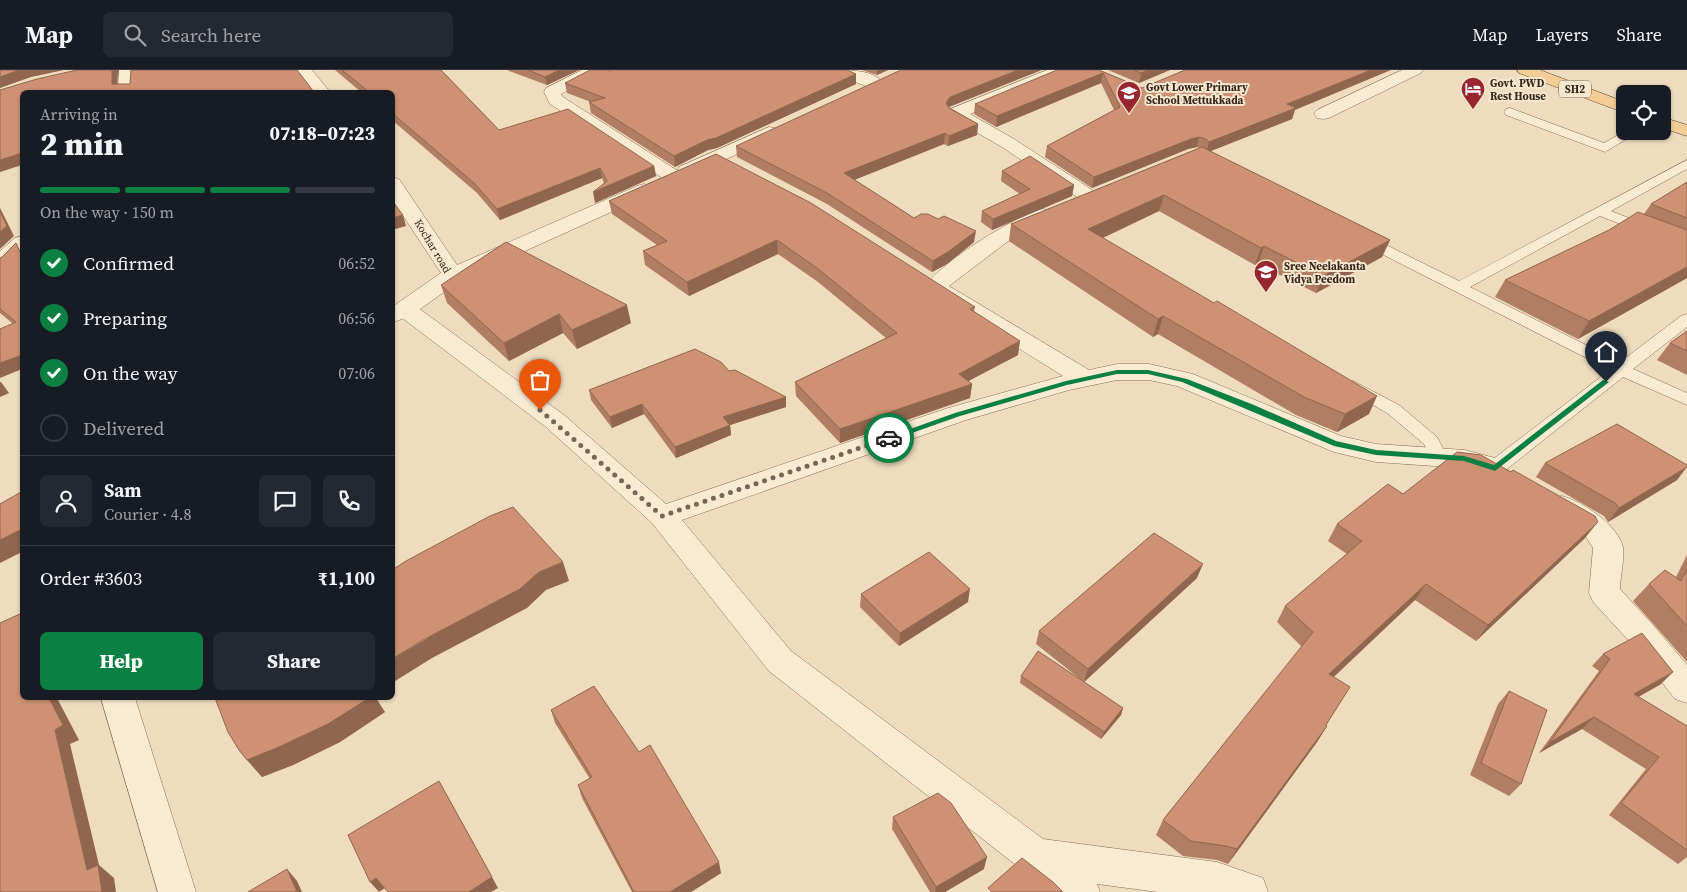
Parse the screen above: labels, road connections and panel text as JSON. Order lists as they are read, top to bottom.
{
  "streets": {
    "main road": ["SH2"],
    "street": ["Kochar road"]
  },
  "places": {
    "hotel": ["Govt. PWD Rest House"],
    "school or university": ["Govt Lower Primary School Mettukkada", "Sree Neelakanta Vidya Peedom"]
  },
  "page": {
    "header": "Map",
    "search": "Search here",
    "nav": ["Map", "Layers", "Share"],
    "heading": ["2 min", "Arriving in", "07:18–07:23"],
    "panel": [
      "Sam",
      "Courier · 4.8",
      "Order #3603",
      "₹1,100"
    ],
    "bar": "On the way · 150 m",
    "list": [
      ["Confirmed", "06:52"],
      ["Preparing", "06:56"],
      ["On the way", "07:06"],
      "Delivered"
    ],
    "buttons": ["Help", "Share"]
  }
}
